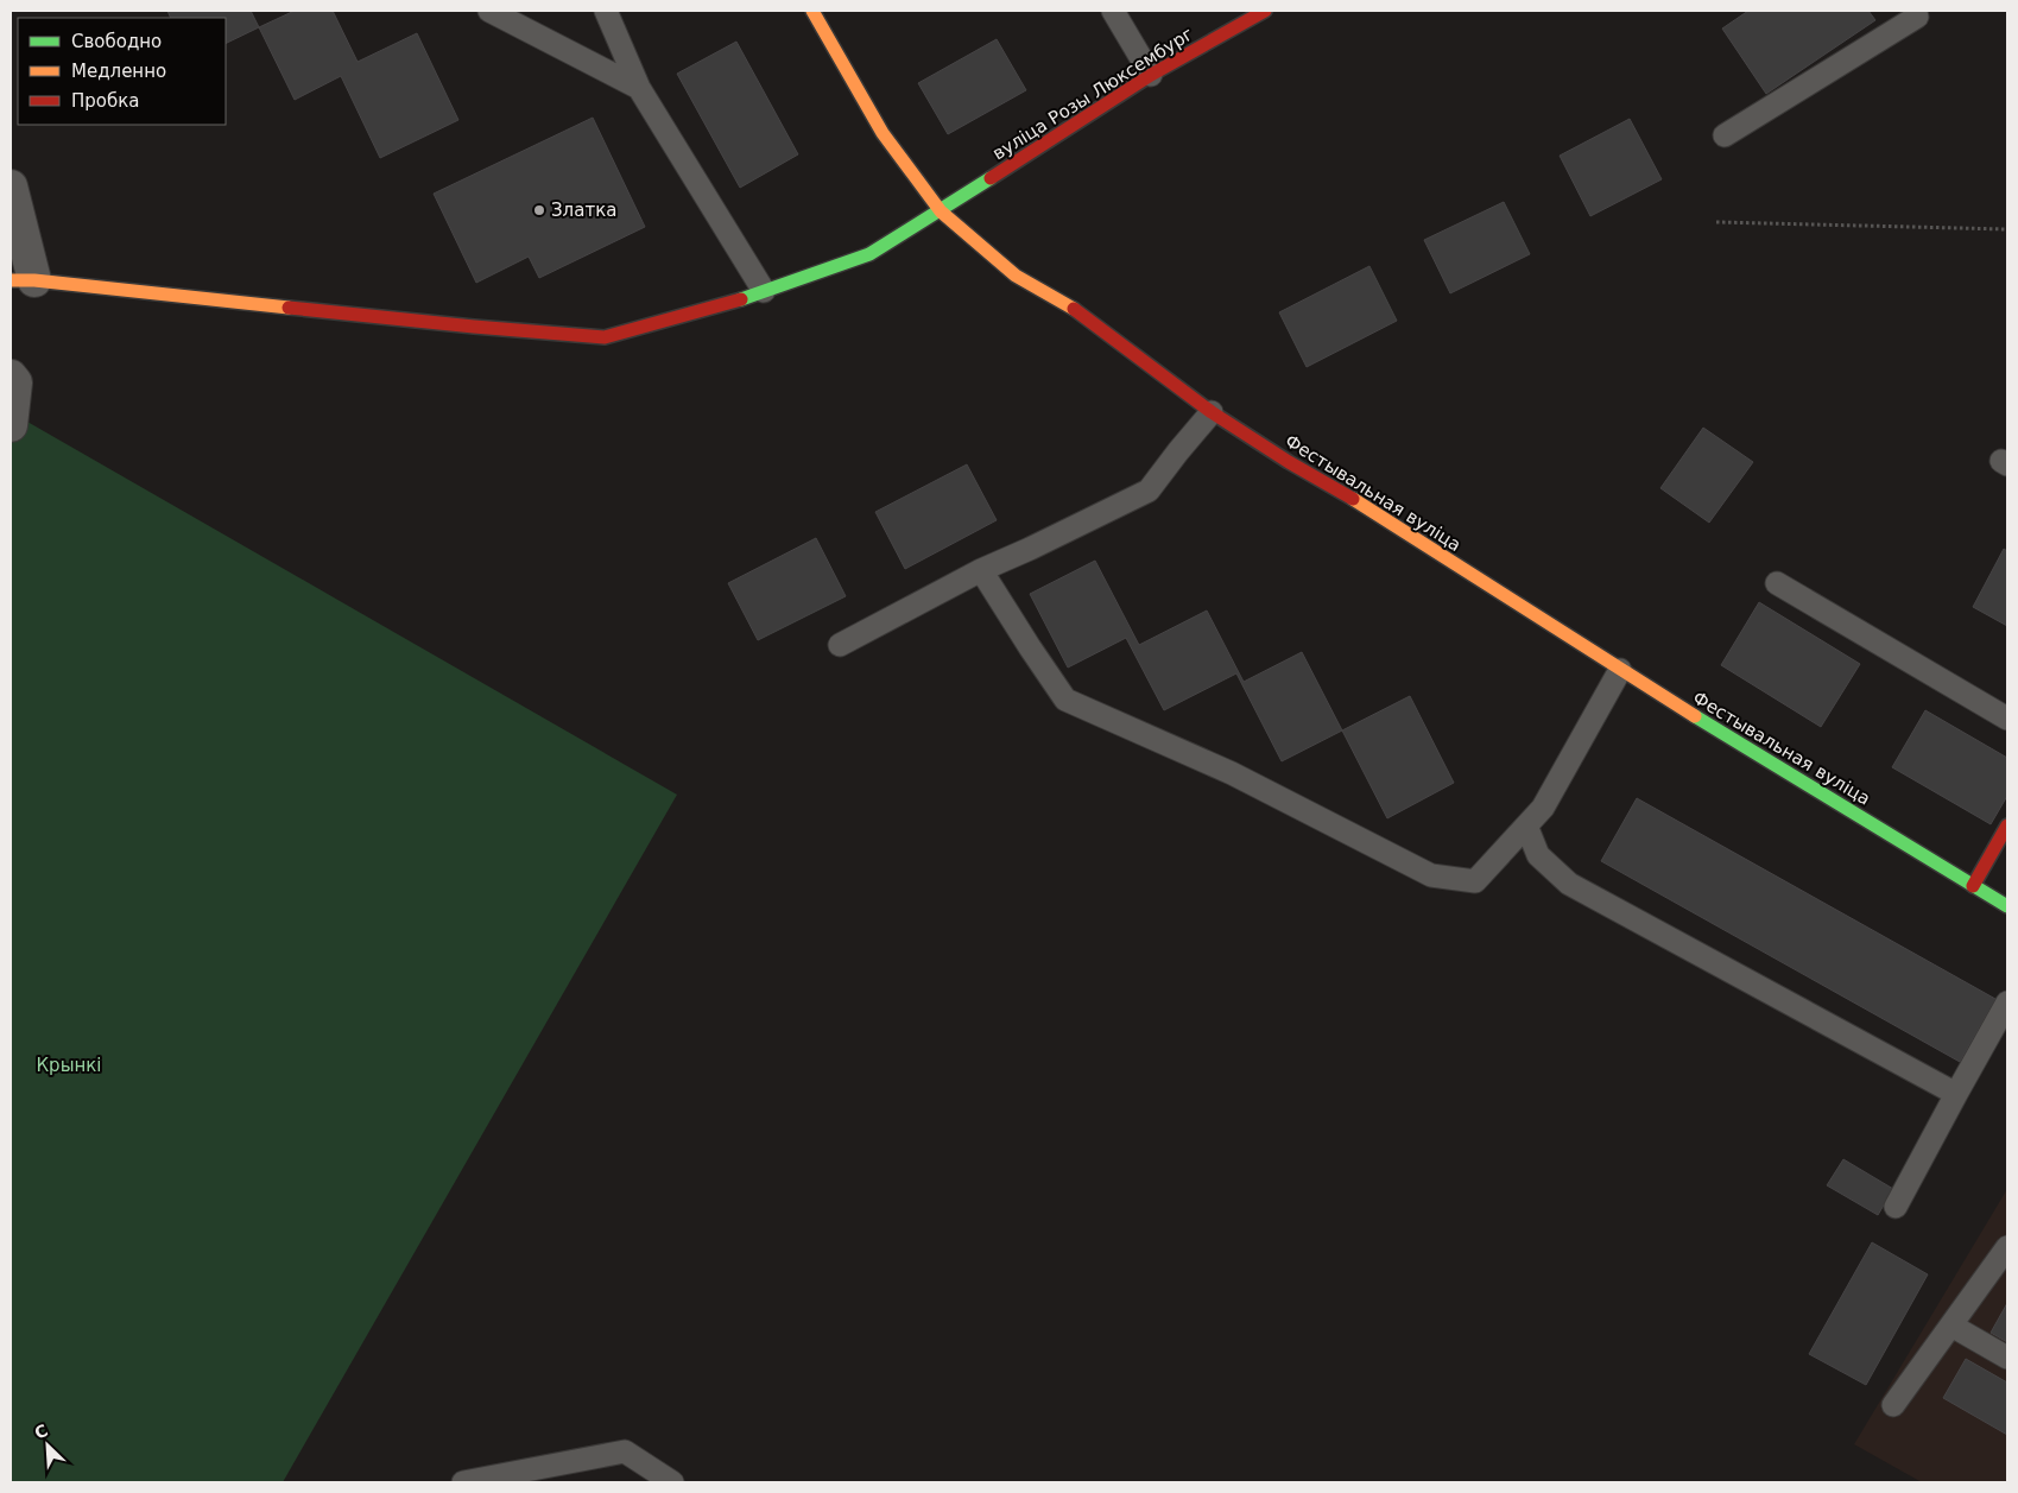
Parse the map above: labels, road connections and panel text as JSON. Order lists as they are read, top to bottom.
{
  "streets": {
    "street": ["вуліца Розы Люксембург", "Фестывальная вуліца"]
  },
  "crossings": [
    ["вуліца Розы Люксембург", "Фестывальная вуліца"]
  ],
  "parks": ["Крынкі"],
  "places": ["Златка"],
  "legend": ["Свободно", "Медленно", "Пробка"],
  "north": "top left"
}
